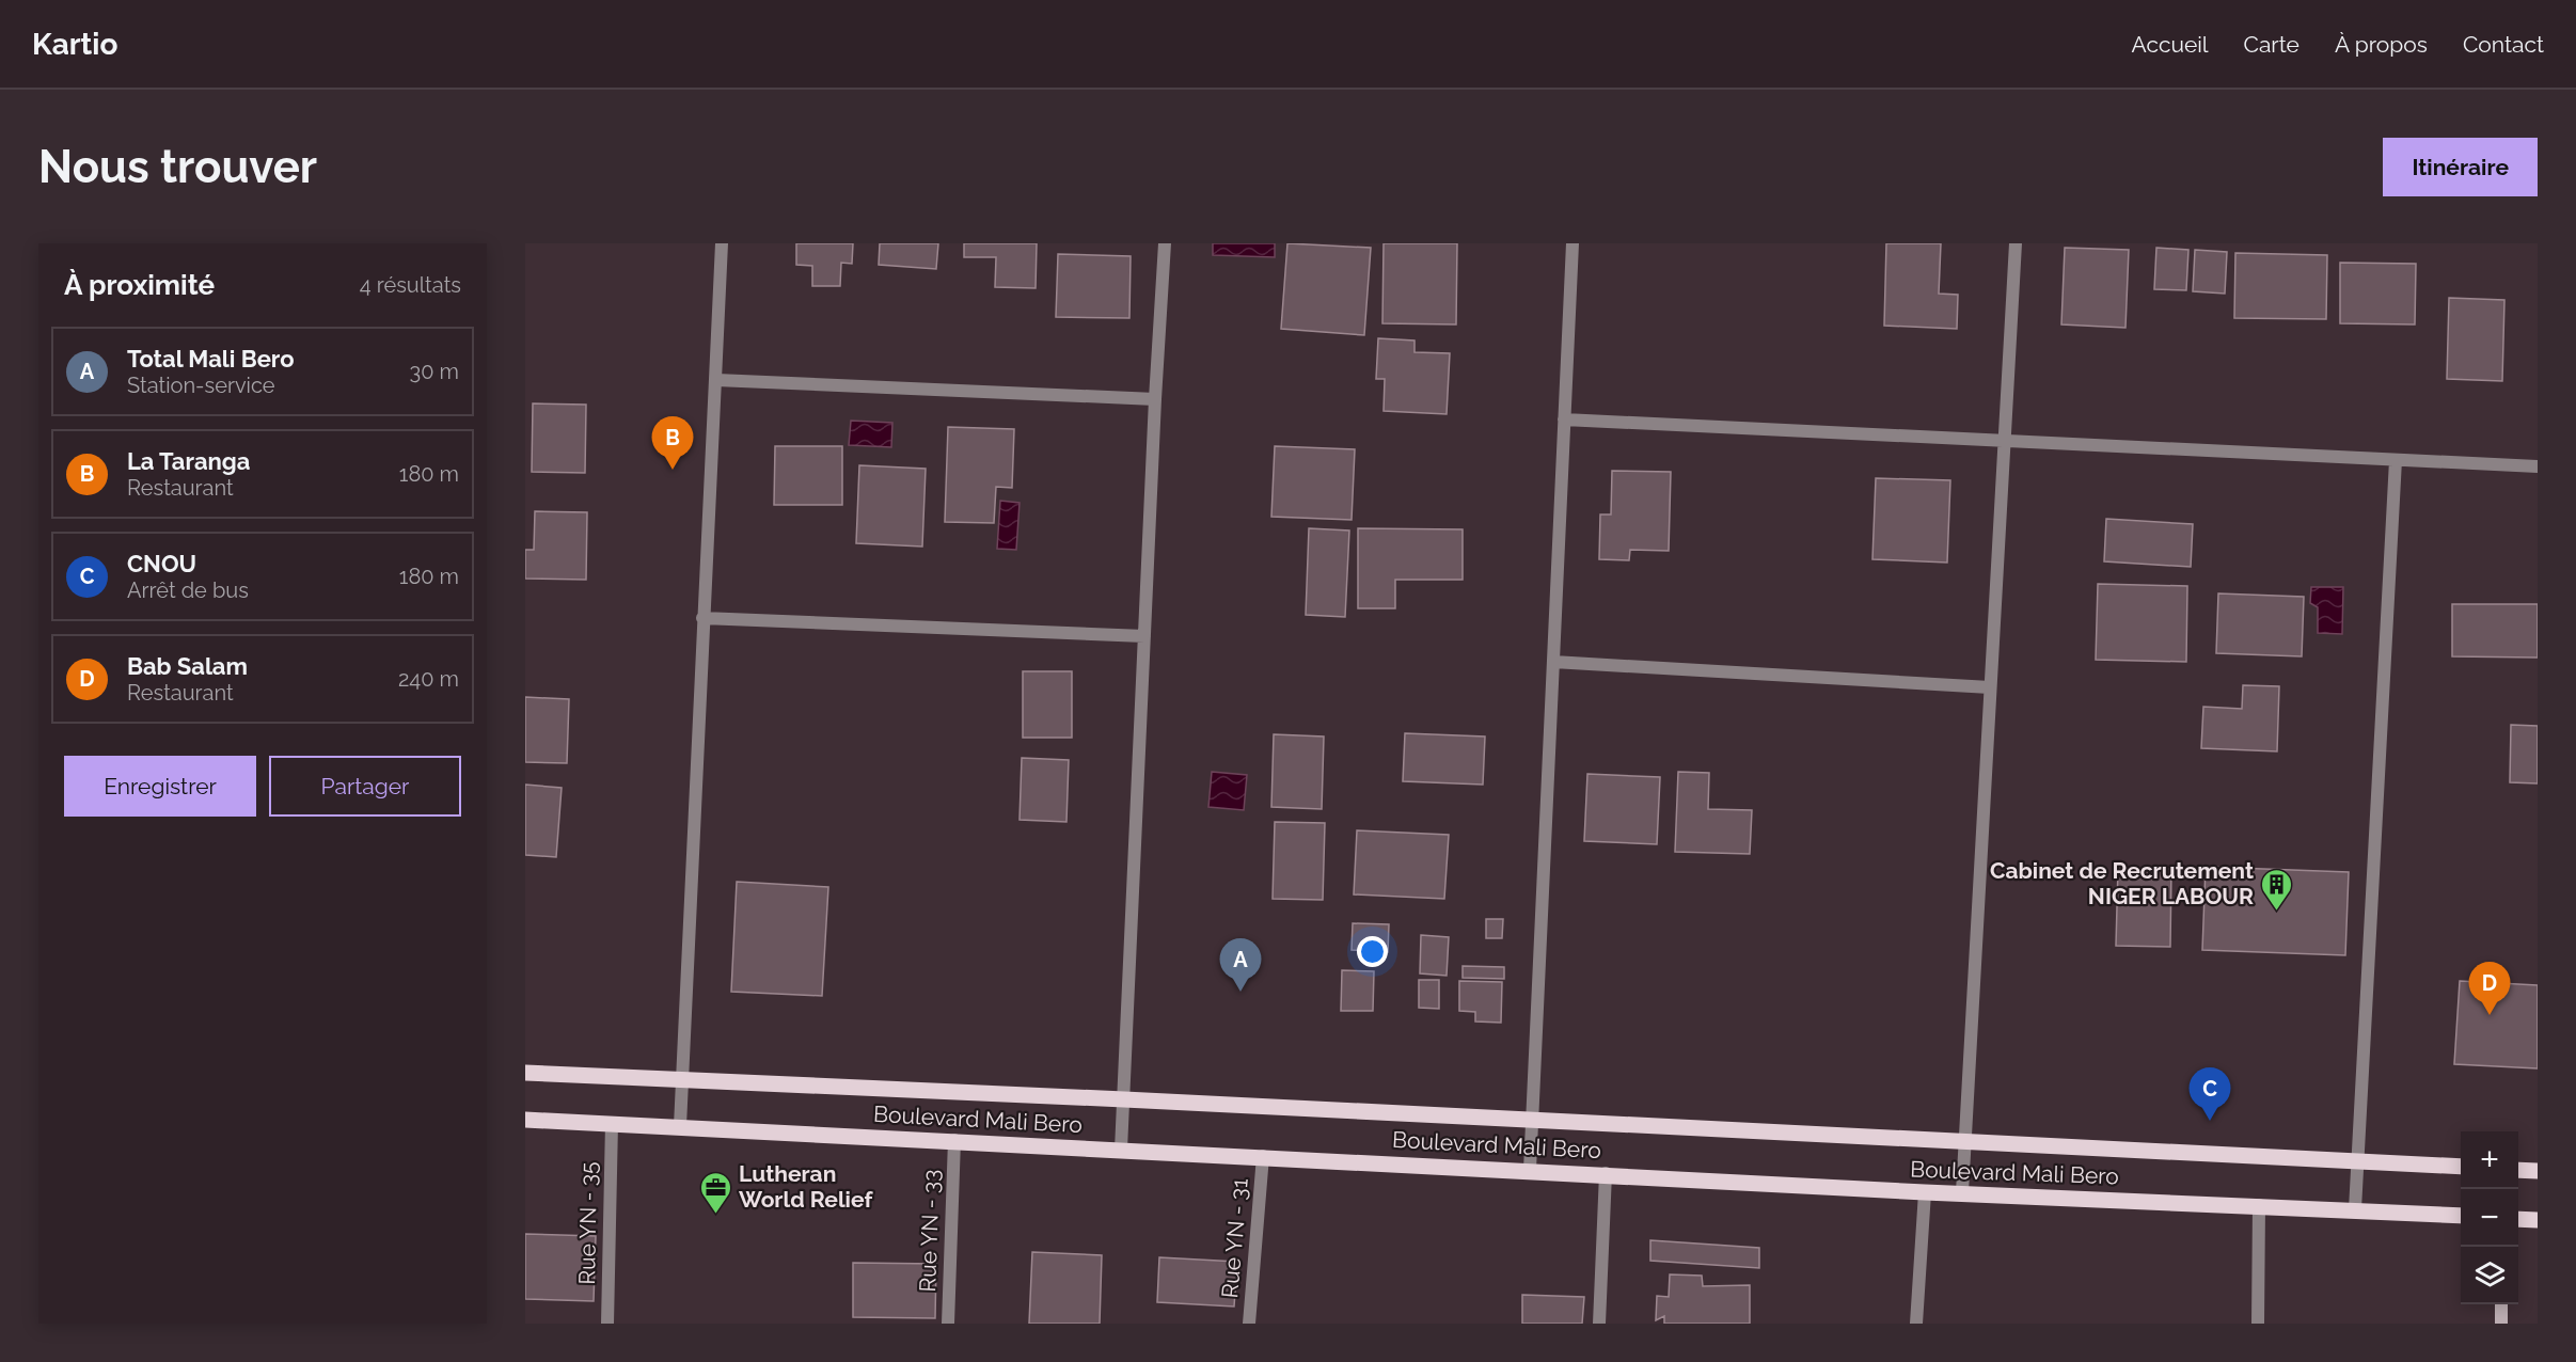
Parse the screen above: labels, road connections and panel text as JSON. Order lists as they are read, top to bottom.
{
  "streets": {
    "main road": ["Boulevard Mali Bero"],
    "street": ["Rue YN - 35", "Rue YN - 33", "Rue YN - 31"]
  },
  "crossings": [
    ["Boulevard Mali Bero", "Rue YN - 35"],
    ["Boulevard Mali Bero", "Rue YN - 33"],
    ["Boulevard Mali Bero", "Rue YN - 31"]
  ],
  "places": {
    "building": ["Cabinet de Recrutement NIGER LABOUR"],
    "office": ["Lutheran World Relief"]
  },
  "page": {
    "header": "Kartio",
    "nav": [
      "Accueil",
      "Carte",
      "À propos",
      "Contact"
    ],
    "buttons": [
      "Itinéraire",
      ["Enregistrer", "Partager"]
    ],
    "title": "Nous trouver",
    "heading": ["À proximité", "4 résultats"],
    "list": [
      {
        "mark": "A",
        "name": "Total Mali Bero",
        "note": "Station-service",
        "value": "30 m"
      },
      {
        "mark": "B",
        "name": "La Taranga",
        "note": "Restaurant",
        "value": "180 m"
      },
      {
        "mark": "C",
        "name": "CNOU",
        "note": "Arrêt de bus",
        "value": "180 m"
      },
      {
        "mark": "D",
        "name": "Bab Salam",
        "note": "Restaurant",
        "value": "240 m"
      }
    ],
    "pins": [
      "B",
      "A",
      "D",
      "C"
    ],
    "map_buttons": ["+", "−"]
  }
}
